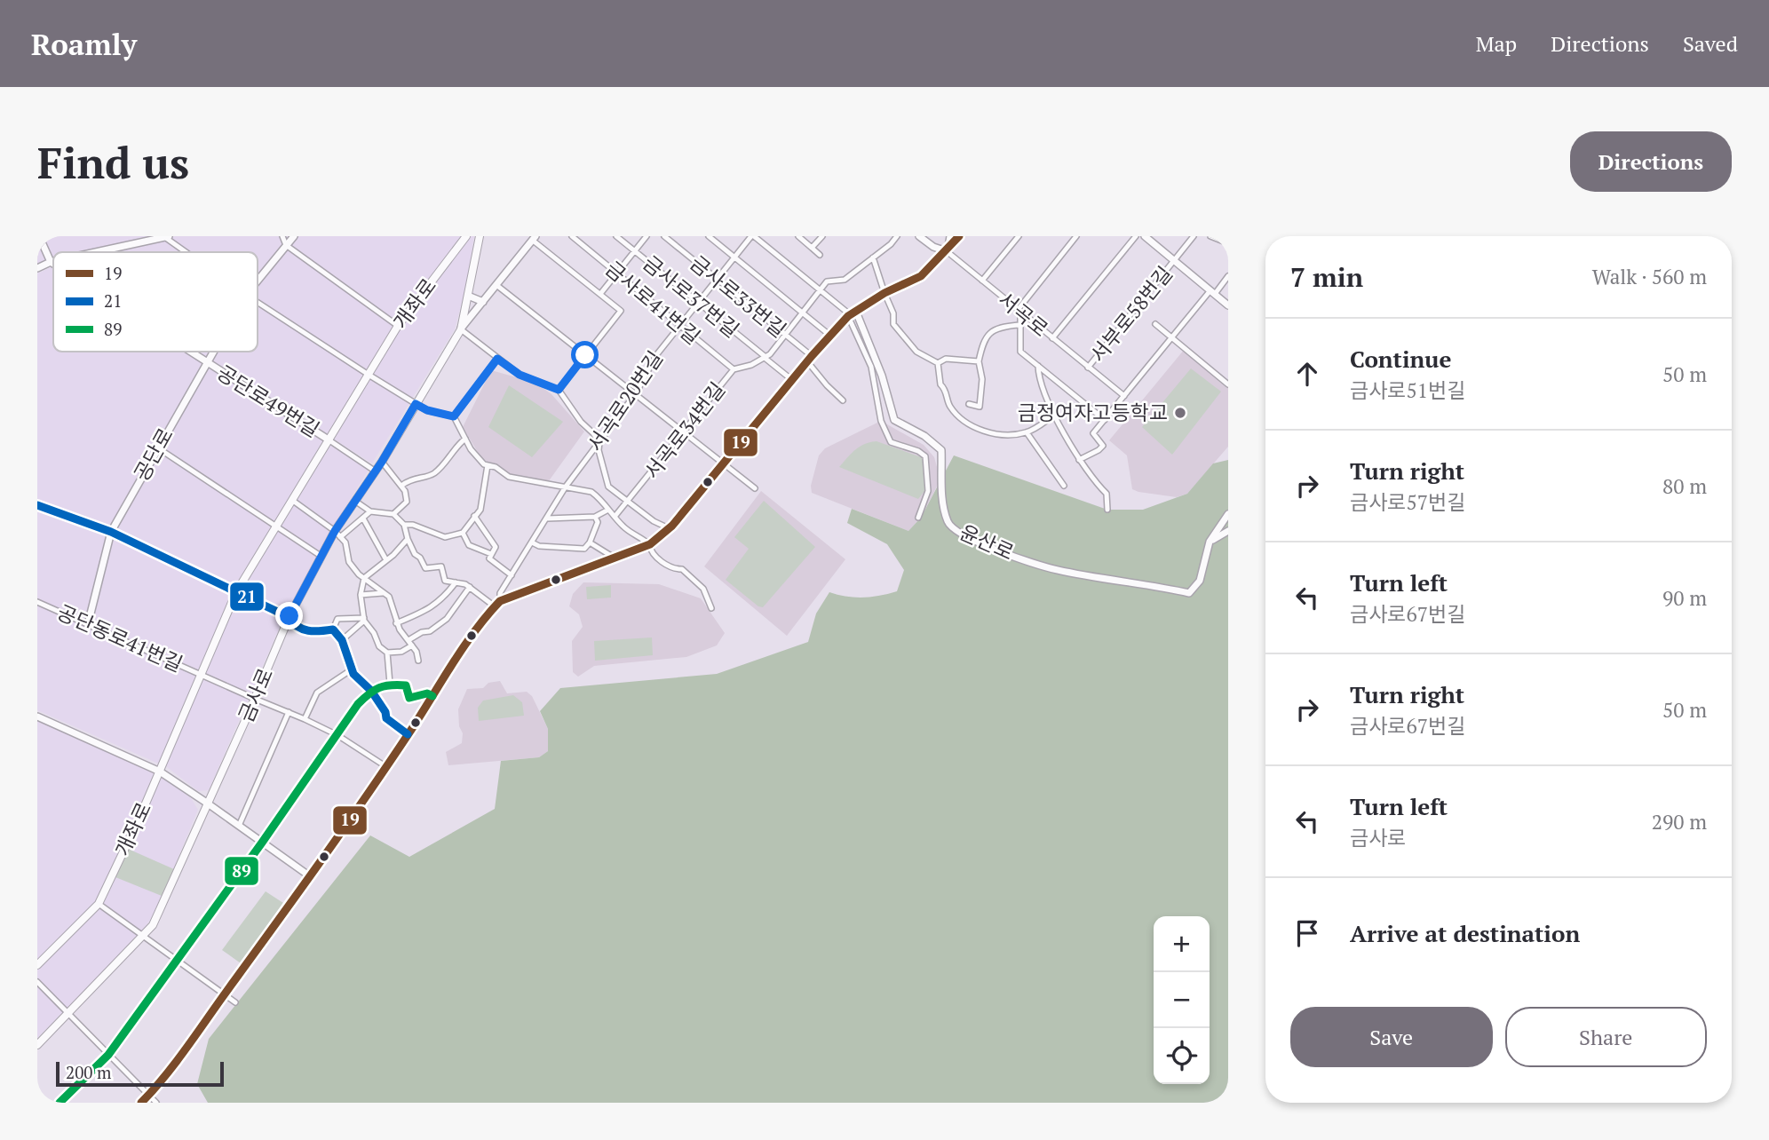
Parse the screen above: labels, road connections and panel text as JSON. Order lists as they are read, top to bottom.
{
  "streets": {
    "main road": ["개좌로", "금사로"],
    "street": [
      "금사로37번길",
      "금사로33번길",
      "금사로41번길",
      "서곡로",
      "서부로58번길",
      "공단로49번길",
      "서곡로20번길",
      "서곡로34번길",
      "공단로",
      "윤산로",
      "공단동로41번길"
    ]
  },
  "crossings": [
    ["금사로37번길", "서곡로20번길"],
    ["금사로37번길", "서곡로34번길"],
    ["금사로33번길", "서곡로20번길"],
    ["금사로33번길", "서곡로34번길"],
    ["금사로41번길", "서곡로20번길"],
    ["금사로41번길", "서곡로34번길"],
    ["개좌로", "공단로49번길"],
    ["개좌로", "공단동로41번길"],
    ["서곡로", "서부로58번길"],
    ["공단로49번길", "공단로"],
    ["공단로", "공단동로41번길"]
  ],
  "places": ["금정여자고등학교"],
  "lines": ["transit line 19", "transit line 21", "transit line 89"],
  "legend": ["19", "21", "89"],
  "scale_bar": "200 m",
  "page": {
    "header": "Roamly",
    "nav": ["Map", "Directions", "Saved"],
    "buttons": [
      "Directions",
      ["Save", "Share"]
    ],
    "title": "Find us",
    "heading": ["7 min", "Walk · 560 m"],
    "list": [
      ["Continue", "금사로51번길", "50 m"],
      ["Turn right", "금사로57번길", "80 m"],
      ["Turn left", "금사로67번길", "90 m"],
      ["Turn right", "금사로67번길", "50 m"],
      ["Turn left", "금사로", "290 m"],
      "Arrive at destination"
    ],
    "map_buttons": ["+", "−"],
    "scale": "200 m"
  }
}
